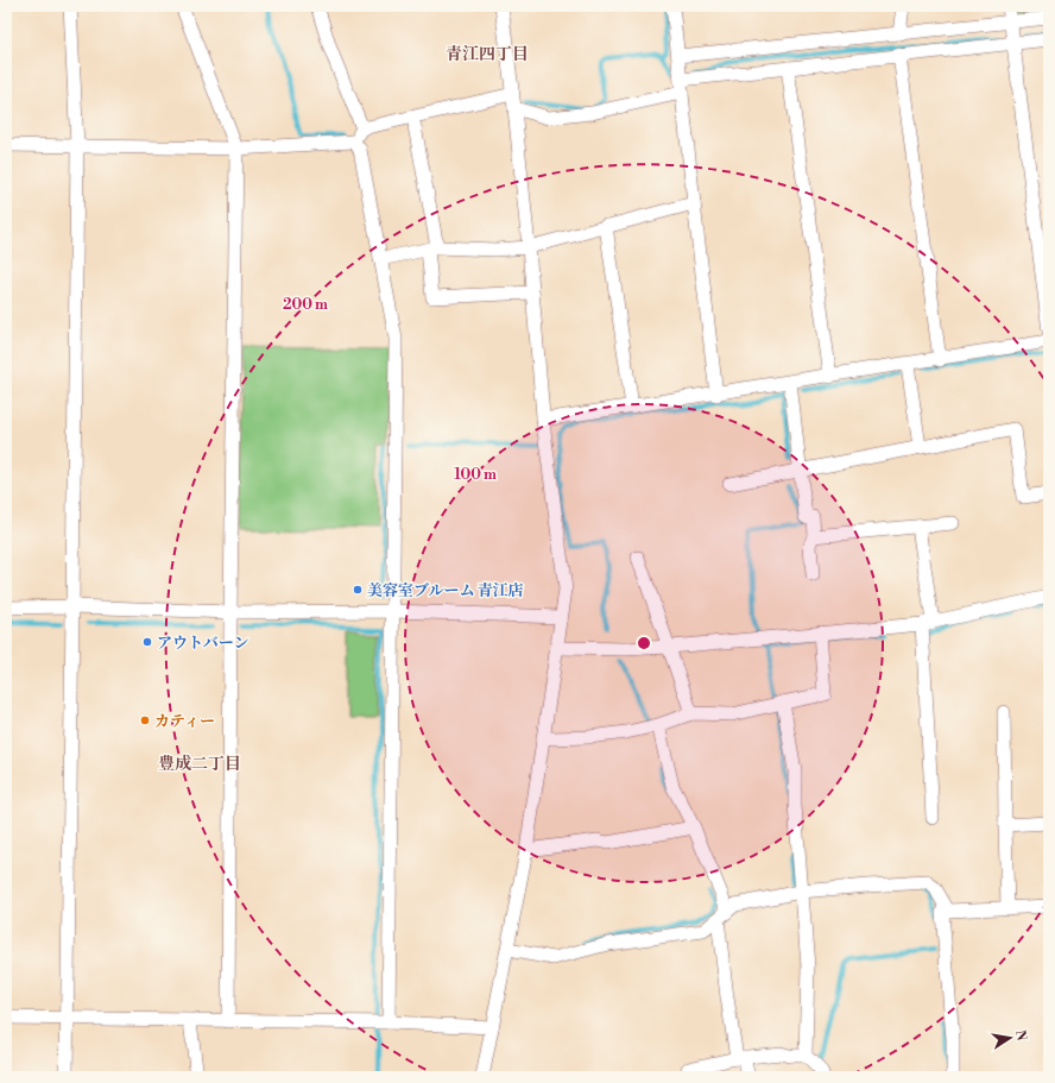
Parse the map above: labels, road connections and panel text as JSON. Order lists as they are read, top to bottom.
{
  "districts": ["青江四丁目", "豊成二丁目"],
  "places": ["美容室ブルーム 青江店", "アウトバーン", "カティー"],
  "north": "right",
  "rings": ["200 m", "100 m"]
}
